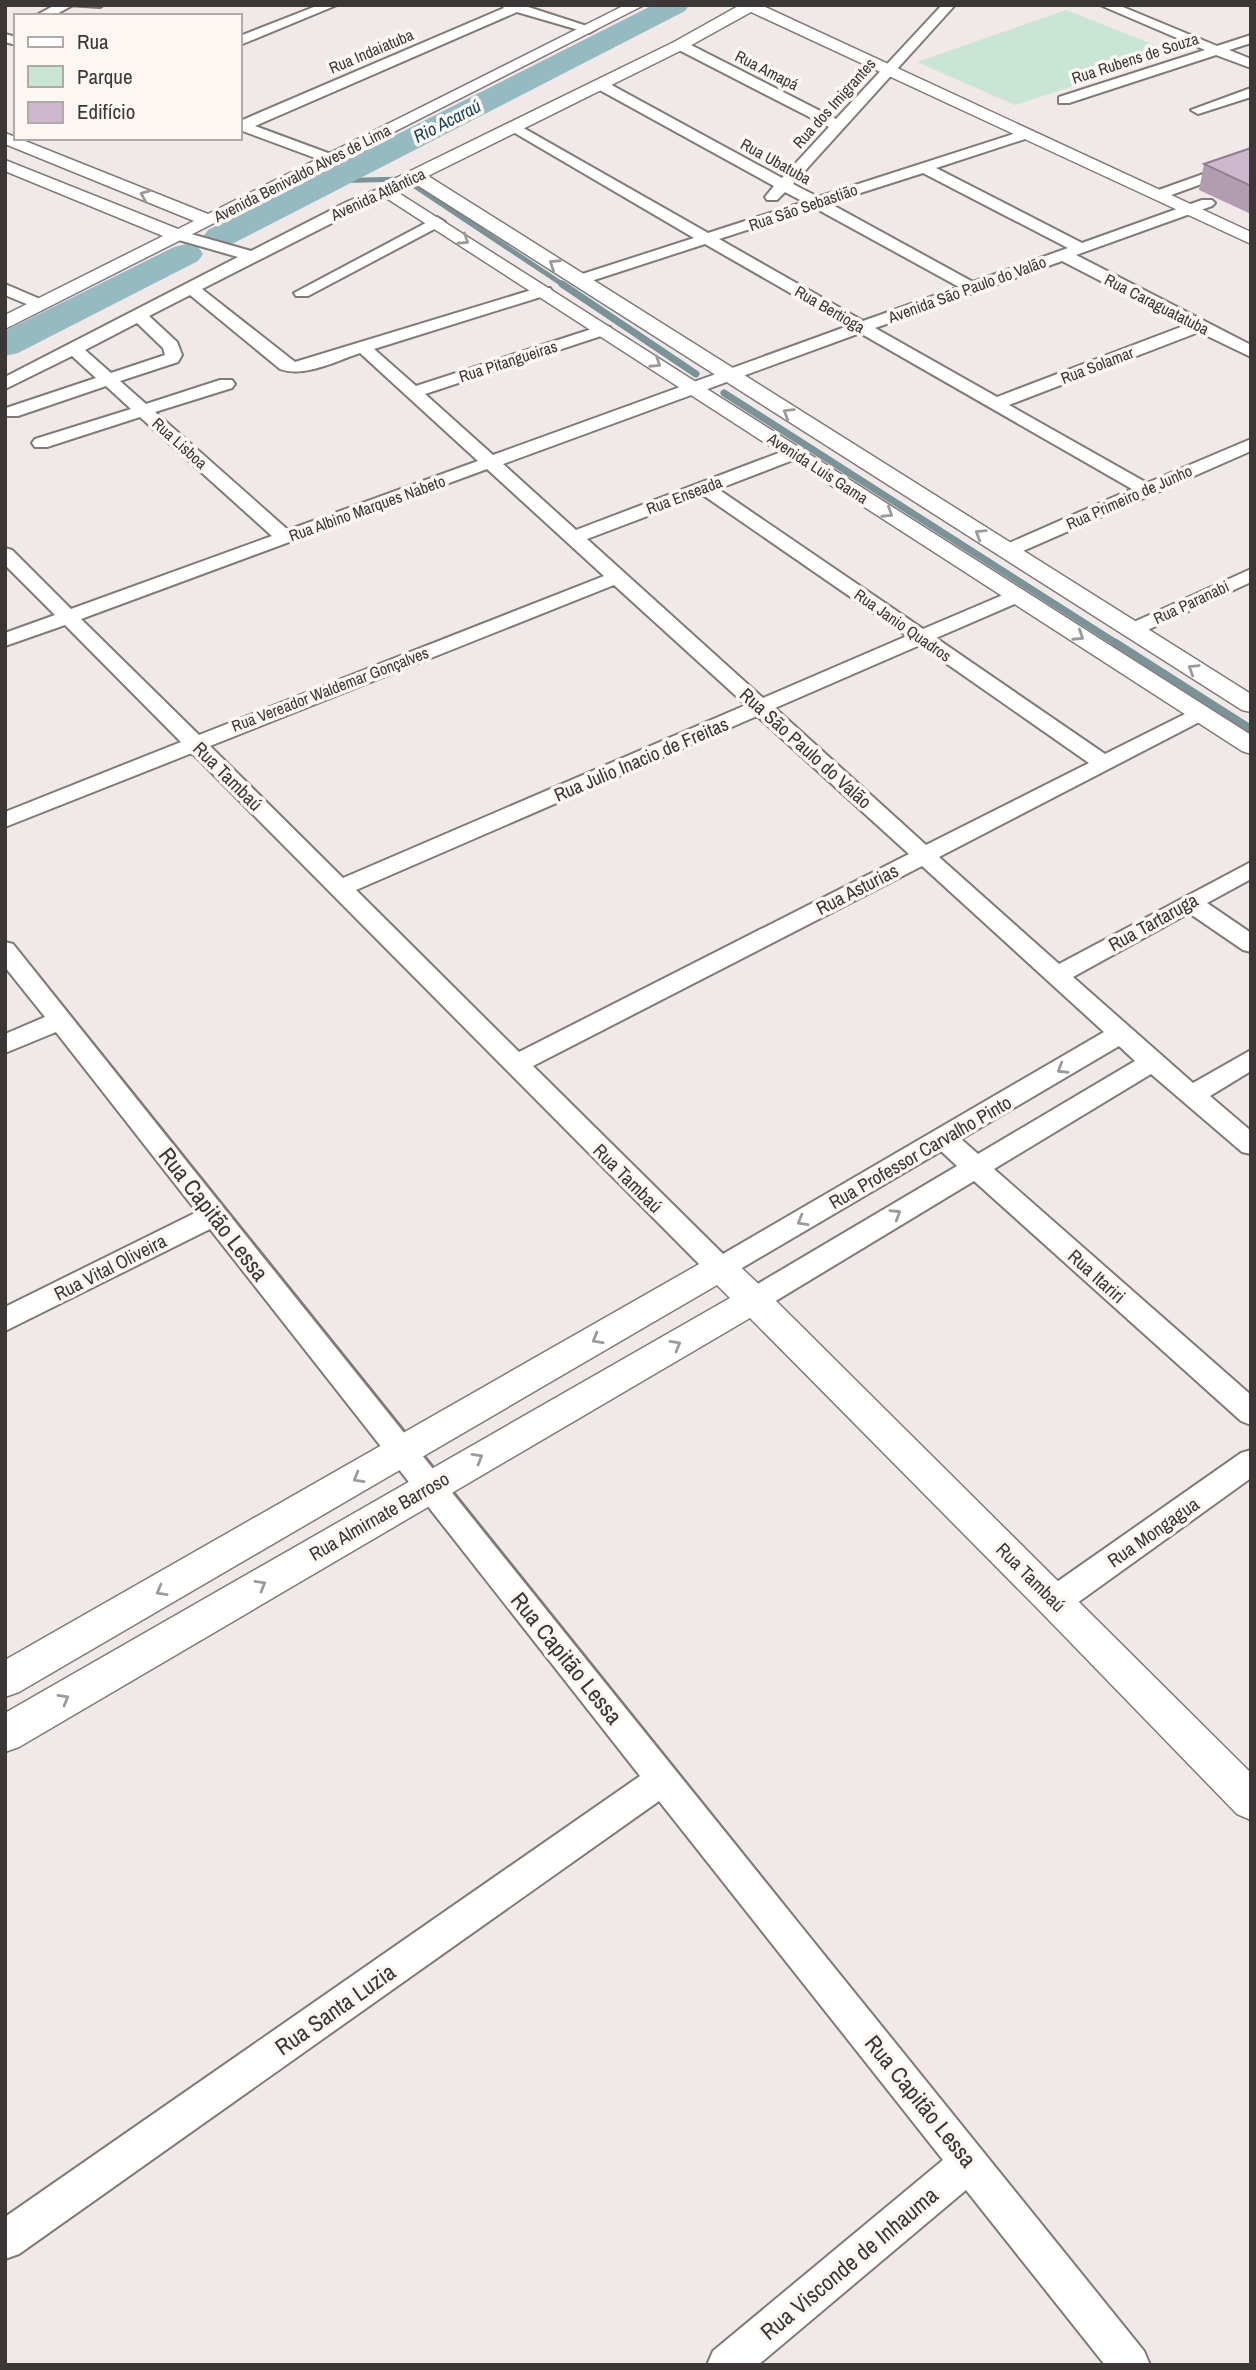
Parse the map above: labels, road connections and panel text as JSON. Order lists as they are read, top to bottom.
{
  "streets": {
    "street": [
      "Rua Indaiatuba",
      "Rua Rubens de Souza",
      "Rua Amapá",
      "Rua dos Imigrantes",
      "Rua Ubatuba",
      "Avenida Benivaldo Alves de Lima",
      "Avenida Atlântica",
      "Rua São Sebastião",
      "Avenida São Paulo do Valão",
      "Rua Caraguatatuba",
      "Rua Bertioga",
      "Rua Pitangueiras",
      "Rua Solamar",
      "Rua Lisboa",
      "Avenida Luis Gama",
      "Rua Enseada",
      "Rua Primeiro de Junho",
      "Rua Albino Marques Nabeto",
      "Rua Paranabi",
      "Rua Janio Quadros",
      "Rua Vereador Waldemar Gonçalves",
      "Rua São Paulo do Valão",
      "Rua Julio Inacio de Freitas",
      "Rua Tambaú",
      "Rua Asturias",
      "Rua Tartaruga",
      "Rua Professor Carvalho Pinto",
      "Rua Capitão Lessa",
      "Rua Vital Oliveira",
      "Rua Itariri",
      "Rua Almirnate Barroso",
      "Rua Mongagua",
      "Rua Santa Luzia",
      "Rua Visconde de Inhauma"
    ]
  },
  "crossings": [
    ["Rua Amapá", "Rua dos Imigrantes"],
    ["Rua Amapá", "Avenida Atlântica"],
    ["Rua dos Imigrantes", "Rua Ubatuba"],
    ["Rua dos Imigrantes", "Rua São Sebastião"],
    ["Rua Ubatuba", "Avenida Atlântica"],
    ["Rua Ubatuba", "Rua São Sebastião"],
    ["Rua Ubatuba", "Avenida São Paulo do Valão"],
    ["Avenida Atlântica", "Rua Bertioga"],
    ["Avenida Atlântica", "Rua Lisboa"],
    ["Avenida Atlântica", "Avenida Luis Gama"],
    ["Rua São Sebastião", "Rua Bertioga"],
    ["Rua São Sebastião", "Avenida Luis Gama"],
    ["Avenida São Paulo do Valão", "Rua Caraguatatuba"],
    ["Avenida São Paulo do Valão", "Rua Bertioga"],
    ["Avenida São Paulo do Valão", "Avenida Luis Gama"],
    ["Avenida São Paulo do Valão", "Rua Albino Marques Nabeto"],
    ["Rua Caraguatatuba", "Rua Solamar"],
    ["Rua Bertioga", "Rua Solamar"],
    ["Rua Bertioga", "Rua Primeiro de Junho"],
    ["Rua Pitangueiras", "Avenida Luis Gama"],
    ["Rua Pitangueiras", "Rua São Paulo do Valão"],
    ["Rua Lisboa", "Rua Albino Marques Nabeto"],
    ["Avenida Luis Gama", "Rua Enseada"],
    ["Avenida Luis Gama", "Rua Primeiro de Junho"],
    ["Avenida Luis Gama", "Rua Albino Marques Nabeto"],
    ["Avenida Luis Gama", "Rua Paranabi"],
    ["Avenida Luis Gama", "Rua Julio Inacio de Freitas"],
    ["Avenida Luis Gama", "Rua Asturias"],
    ["Rua Enseada", "Rua Janio Quadros"],
    ["Rua Enseada", "Rua São Paulo do Valão"],
    ["Rua Albino Marques Nabeto", "Rua São Paulo do Valão"],
    ["Rua Albino Marques Nabeto", "Rua Tambaú"],
    ["Rua Janio Quadros", "Rua Julio Inacio de Freitas"],
    ["Rua Janio Quadros", "Rua Asturias"],
    ["Rua Vereador Waldemar Gonçalves", "Rua São Paulo do Valão"],
    ["Rua Vereador Waldemar Gonçalves", "Rua Tambaú"],
    ["Rua São Paulo do Valão", "Rua Julio Inacio de Freitas"],
    ["Rua São Paulo do Valão", "Rua Asturias"],
    ["Rua São Paulo do Valão", "Rua Tartaruga"],
    ["Rua São Paulo do Valão", "Rua Professor Carvalho Pinto"],
    ["Rua Julio Inacio de Freitas", "Rua Tambaú"],
    ["Rua Tambaú", "Rua Asturias"],
    ["Rua Tambaú", "Rua Professor Carvalho Pinto"],
    ["Rua Tambaú", "Rua Almirnate Barroso"],
    ["Rua Tambaú", "Rua Mongagua"],
    ["Rua Professor Carvalho Pinto", "Rua Itariri"],
    ["Rua Professor Carvalho Pinto", "Rua Almirnate Barroso"],
    ["Rua Capitão Lessa", "Rua Vital Oliveira"],
    ["Rua Capitão Lessa", "Rua Almirnate Barroso"],
    ["Rua Capitão Lessa", "Rua Santa Luzia"],
    ["Rua Capitão Lessa", "Rua Visconde de Inhauma"]
  ],
  "water": ["Rio Acaraú"],
  "legend": ["Rua", "Parque", "Edifício"]
}
